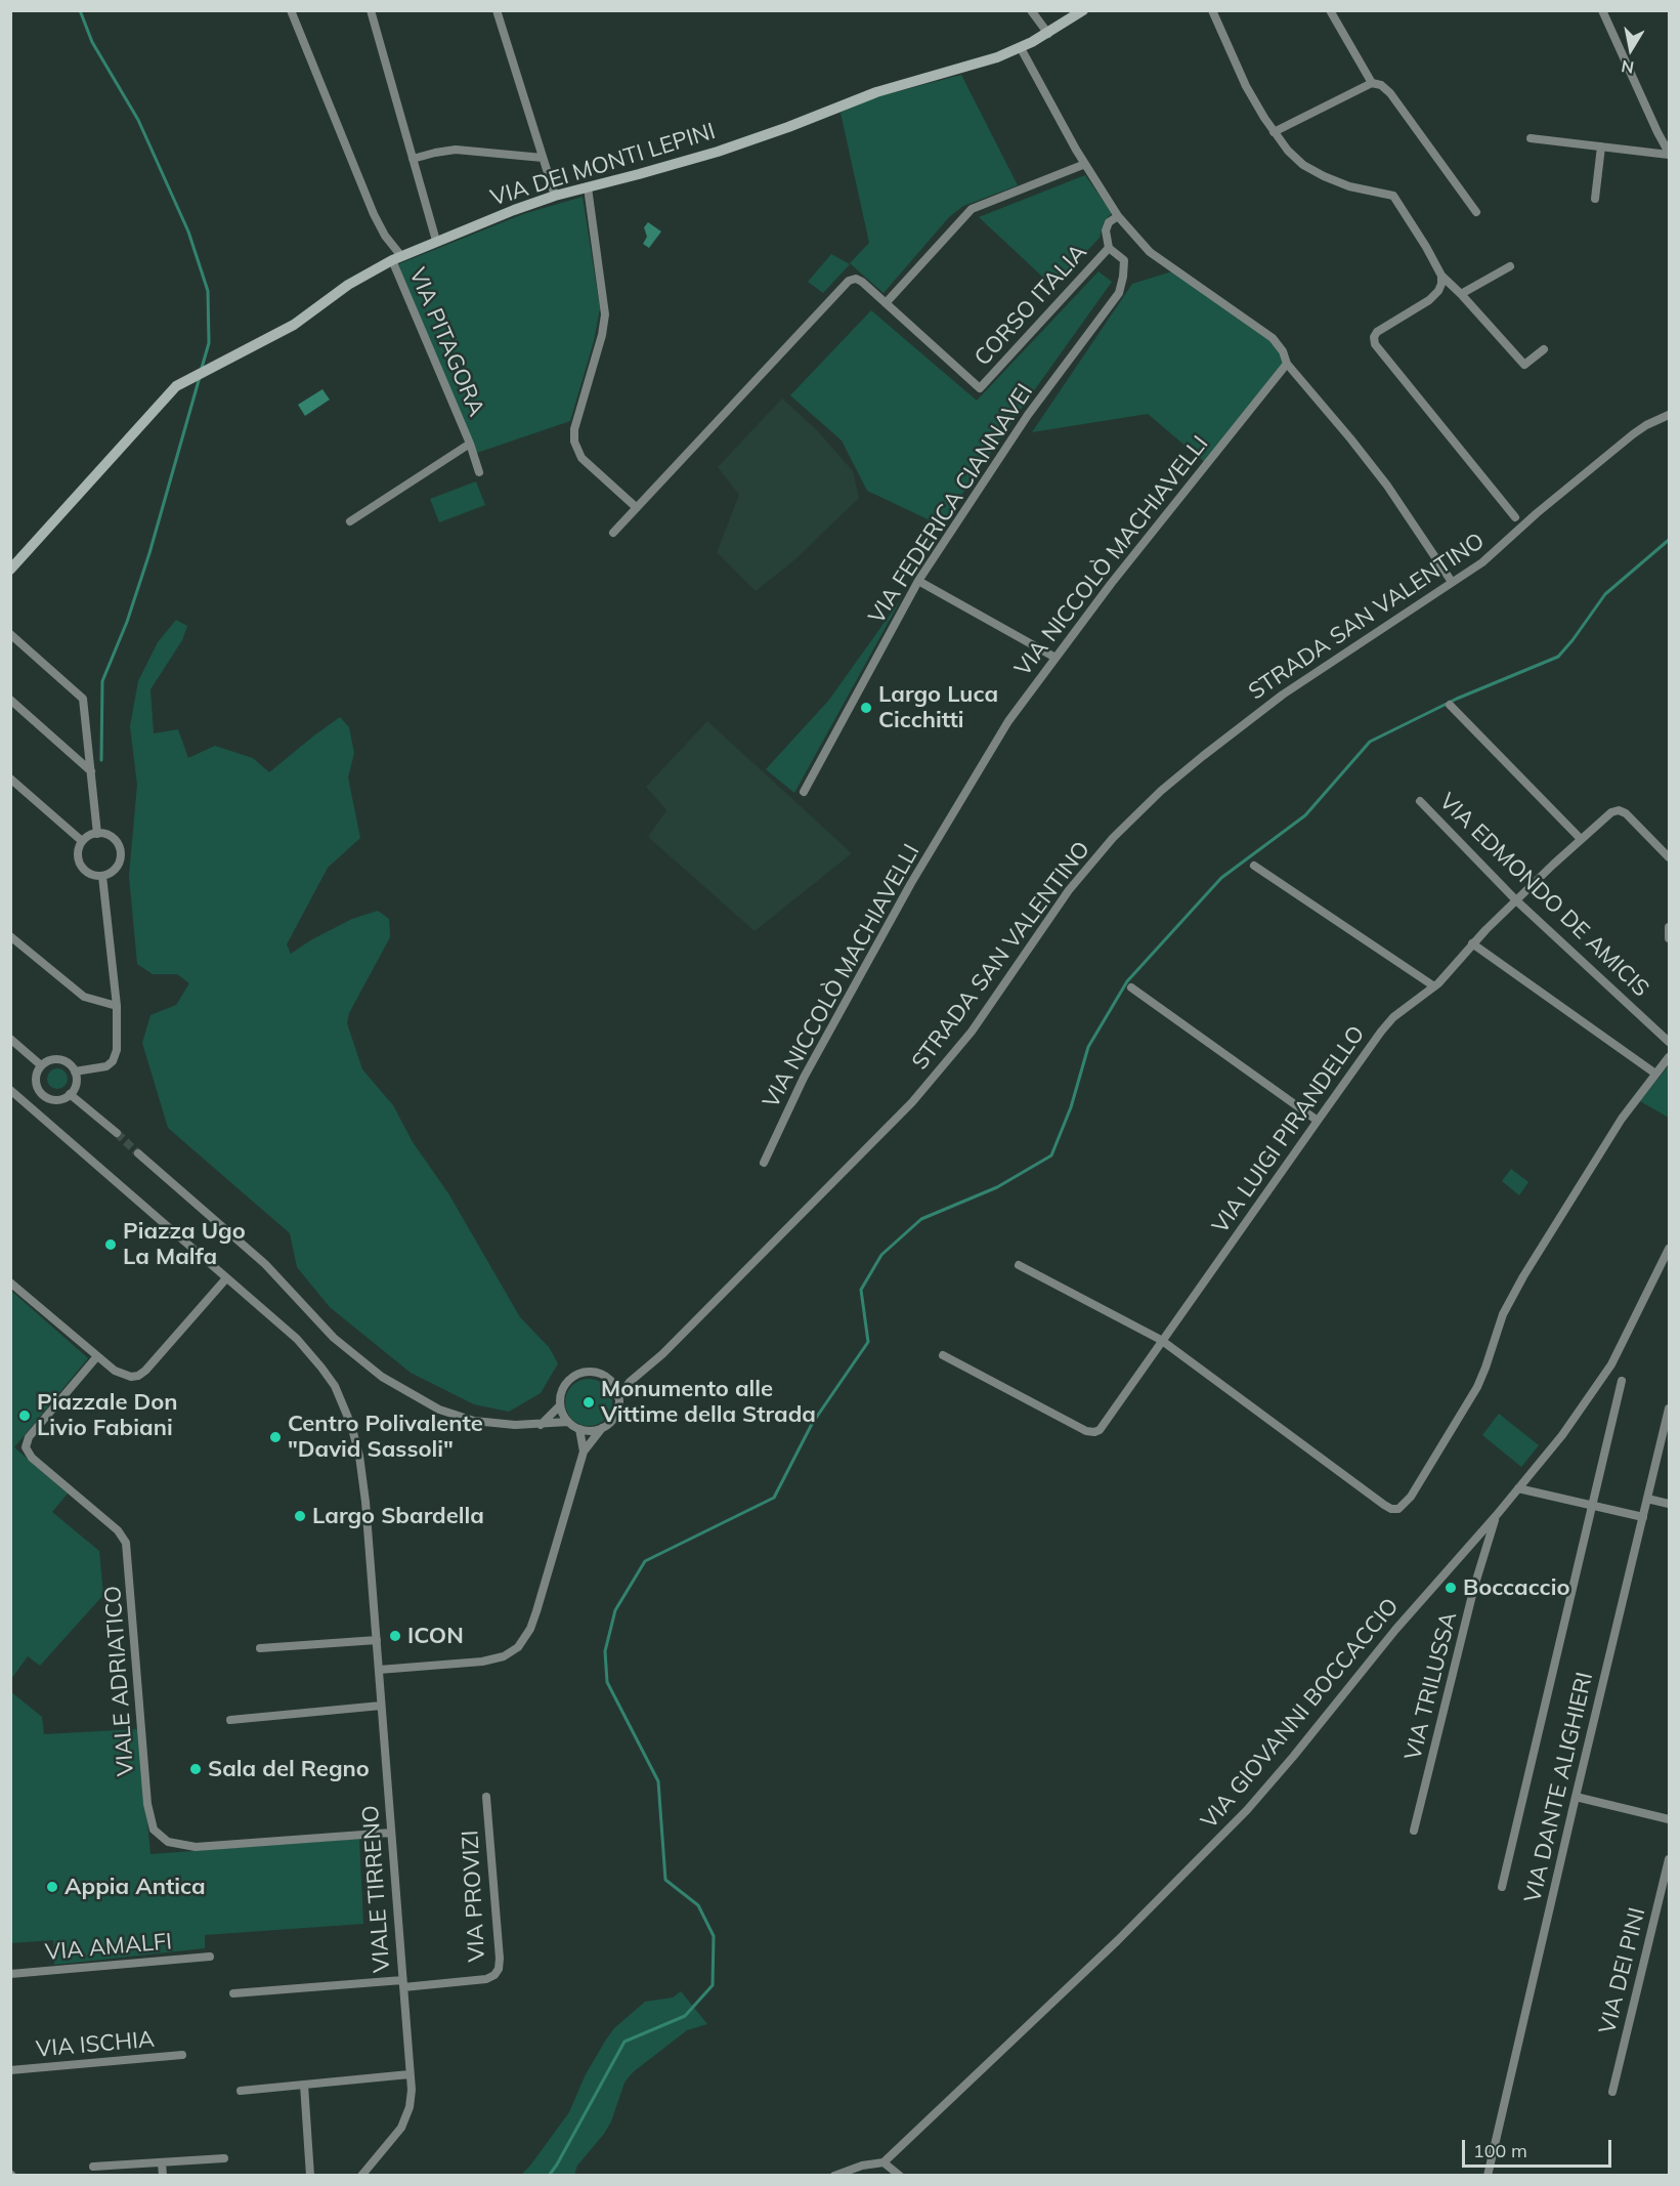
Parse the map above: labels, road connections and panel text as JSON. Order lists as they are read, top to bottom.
{
  "streets": {
    "street": [
      "VIA DEI MONTI LEPINI",
      "CORSO ITALIA",
      "VIA PITAGORA",
      "VIA FEDERICA CIANNAVEI",
      "VIA NICCOLÒ MACHIAVELLI",
      "STRADA SAN VALENTINO",
      "VIA EDMONDO DE AMICIS",
      "VIA LUIGI PIRANDELLO",
      "VIALE ADRIATICO",
      "VIA TRILUSSA",
      "VIA GIOVANNI BOCCACCIO",
      "VIA DANTE ALIGHIERI",
      "VIALE TIRRENO",
      "VIA PROVIZI",
      "VIA AMALFI",
      "VIA DEI PINI",
      "VIA ISCHIA"
    ]
  },
  "crossings": [
    ["VIA DEI MONTI LEPINI", "VIA PITAGORA"],
    ["CORSO ITALIA", "VIA FEDERICA CIANNAVEI"],
    ["VIA EDMONDO DE AMICIS", "VIA LUIGI PIRANDELLO"],
    ["VIALE ADRIATICO", "VIALE TIRRENO"],
    ["VIA TRILUSSA", "VIA GIOVANNI BOCCACCIO"],
    ["VIALE TIRRENO", "VIA PROVIZI"]
  ],
  "places": [
    "Largo Luca Cicchitti",
    "Piazza Ugo La Malfa",
    "Monumento alle Vittime della Strada",
    "Piazzale Don Livio Fabiani",
    "Centro Polivalente \"David Sassoli\"",
    "Largo Sbardella",
    "Boccaccio",
    "ICON",
    "Sala del Regno",
    "Appia Antica"
  ],
  "scale_bar": "100 m",
  "north": "bottom"
}
